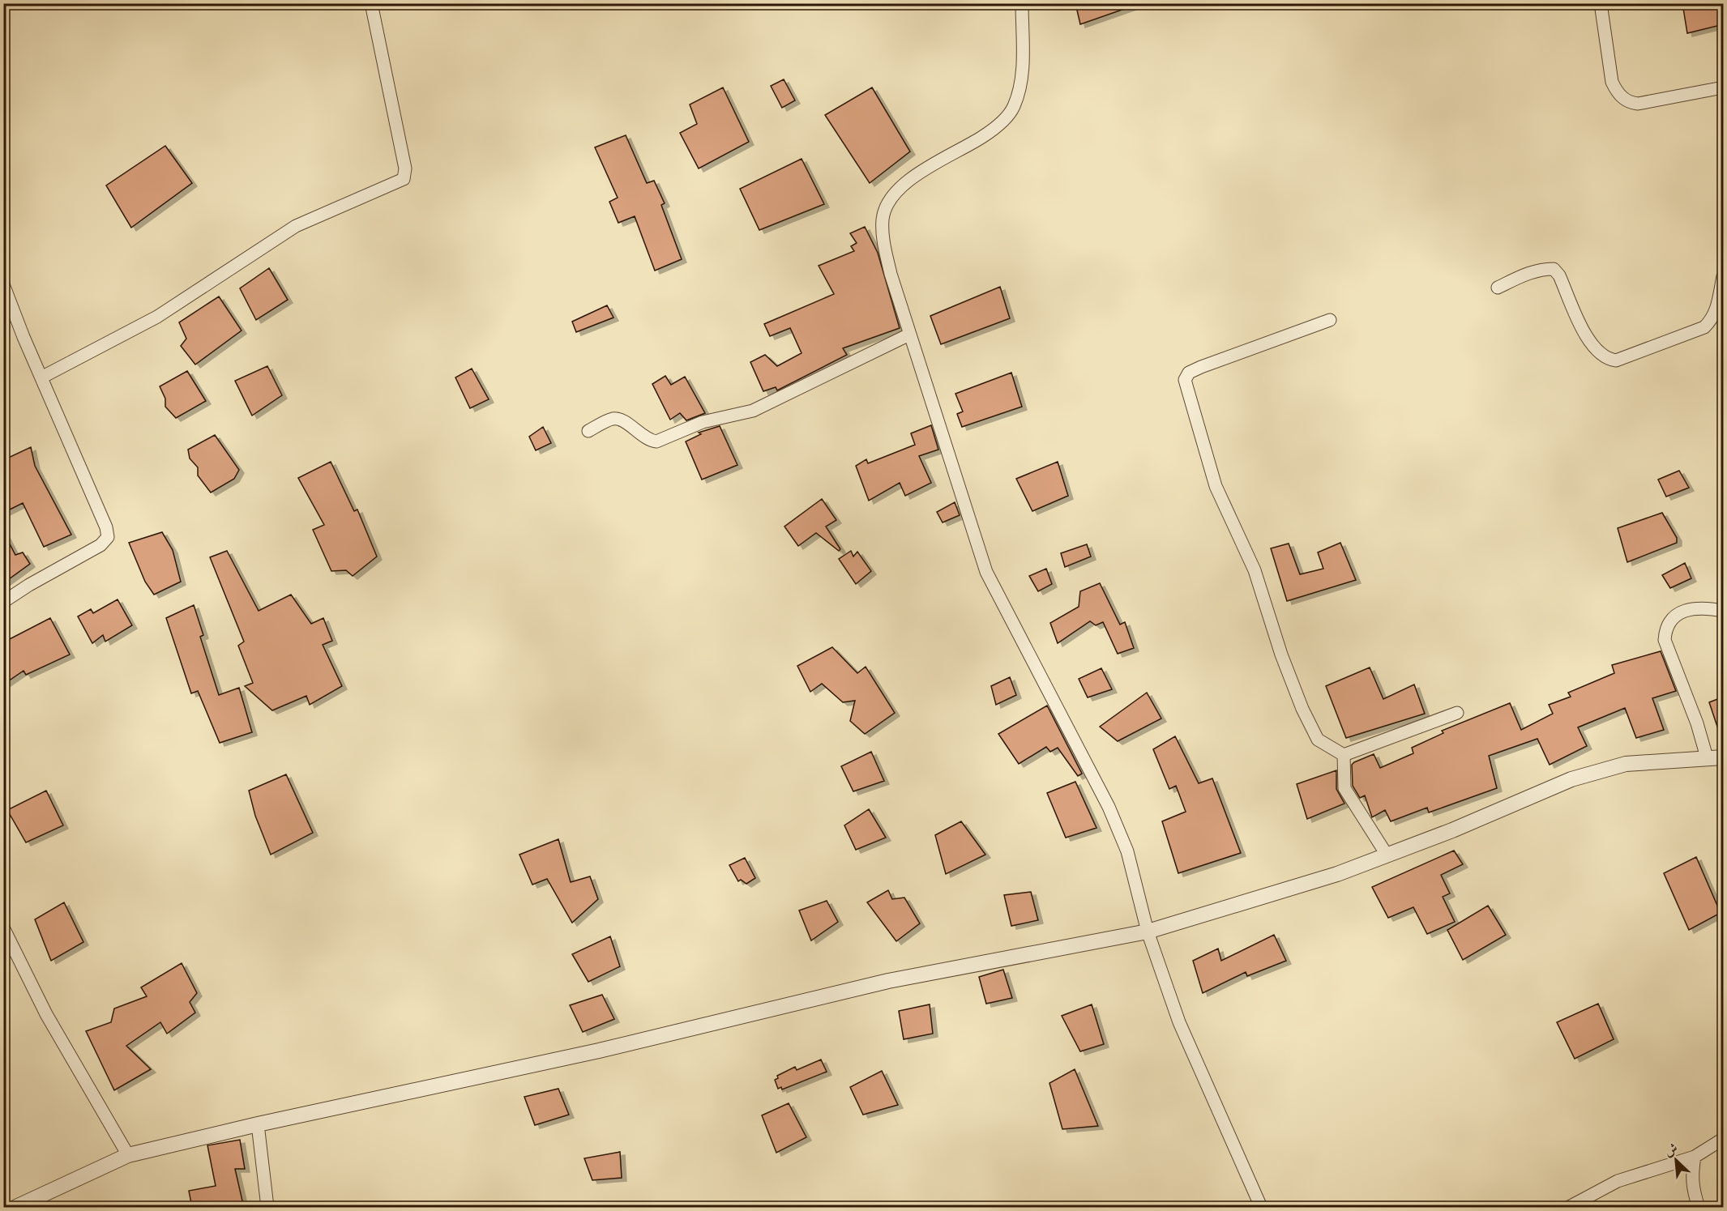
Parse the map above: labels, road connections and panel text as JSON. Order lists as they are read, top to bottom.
{
  "north": "top left"
}
